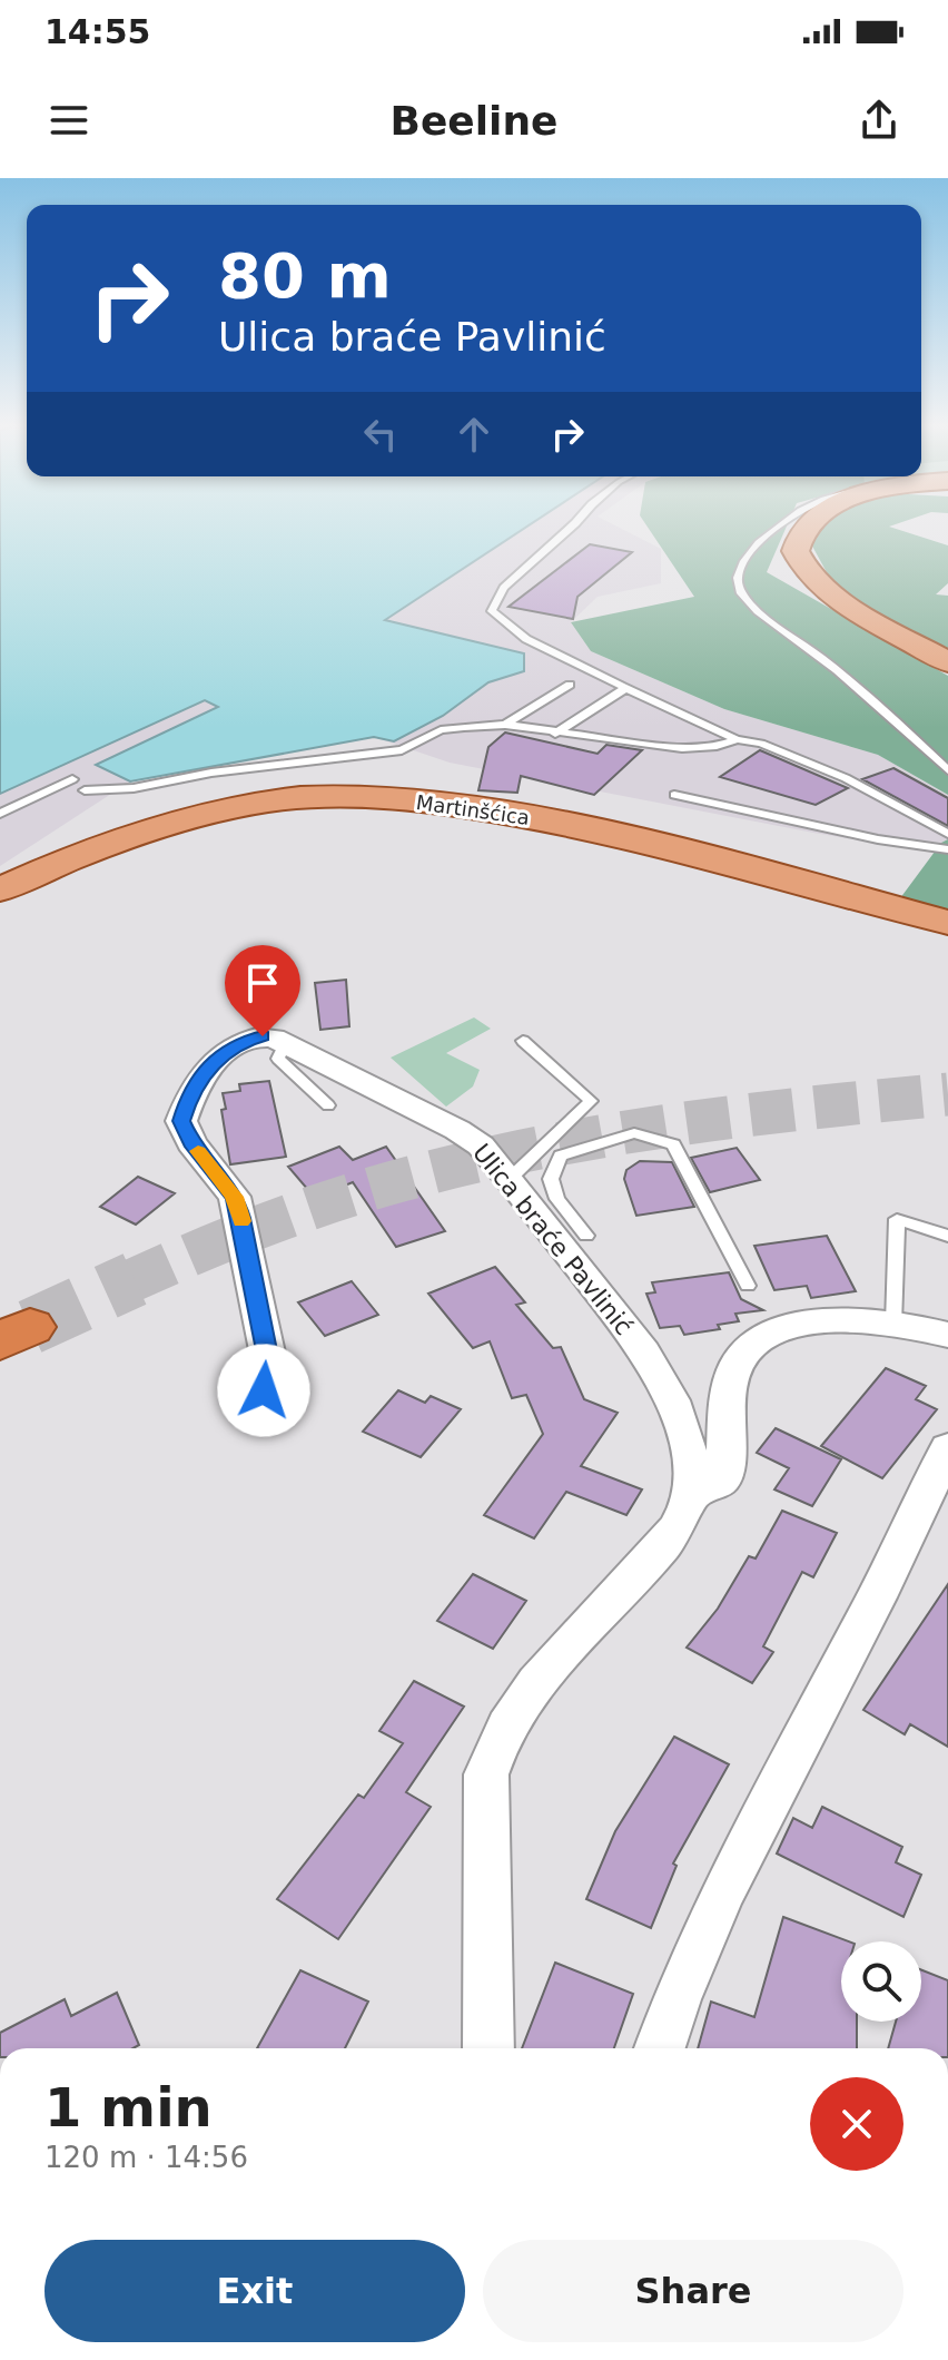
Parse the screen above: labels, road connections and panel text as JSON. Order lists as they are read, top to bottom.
{
  "streets": {
    "main road": ["Martinšćica"],
    "street": ["Ulica braće Pavlinić"]
  },
  "page": {
    "status": "14:55",
    "header": "Beeline",
    "turn": ["80 m", "Ulica braće Pavlinić"],
    "heading": ["1 min", "120 m · 14:56"],
    "buttons": ["Exit", "Share"]
  }
}
